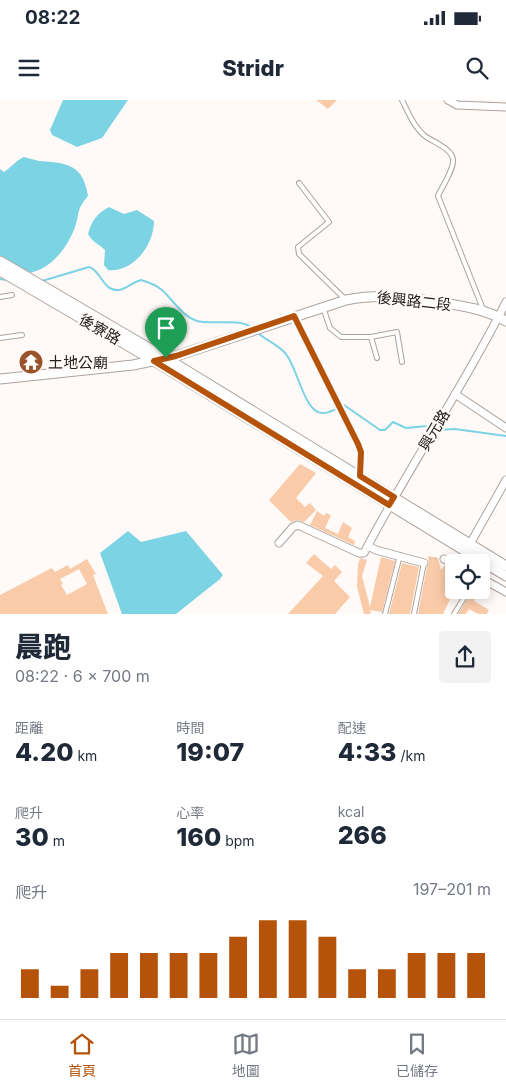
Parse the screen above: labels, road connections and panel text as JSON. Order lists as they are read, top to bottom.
{
  "streets": {
    "street": ["後興路二段", "後寮路", "興元路"]
  },
  "crossings": [
    ["後興路二段", "後寮路"],
    ["後興路二段", "興元路"],
    ["後寮路", "興元路"]
  ],
  "places": {
    "temple": ["土地公廟"]
  },
  "page": {
    "status": "08:22",
    "header": "Stridr",
    "heading": ["晨跑", "08:22 · 6 × 700 m"],
    "stats": [
      ["距離", "4.20 km"],
      ["時間", "19:07"],
      ["配速", "4:33 /km"],
      ["爬升", "30 m"],
      ["心率", "160 bpm"],
      ["kcal", "266"]
    ],
    "chart": ["爬升", "197–201 m"],
    "tabs": ["首頁", "地圖", "已儲存"]
  }
}
